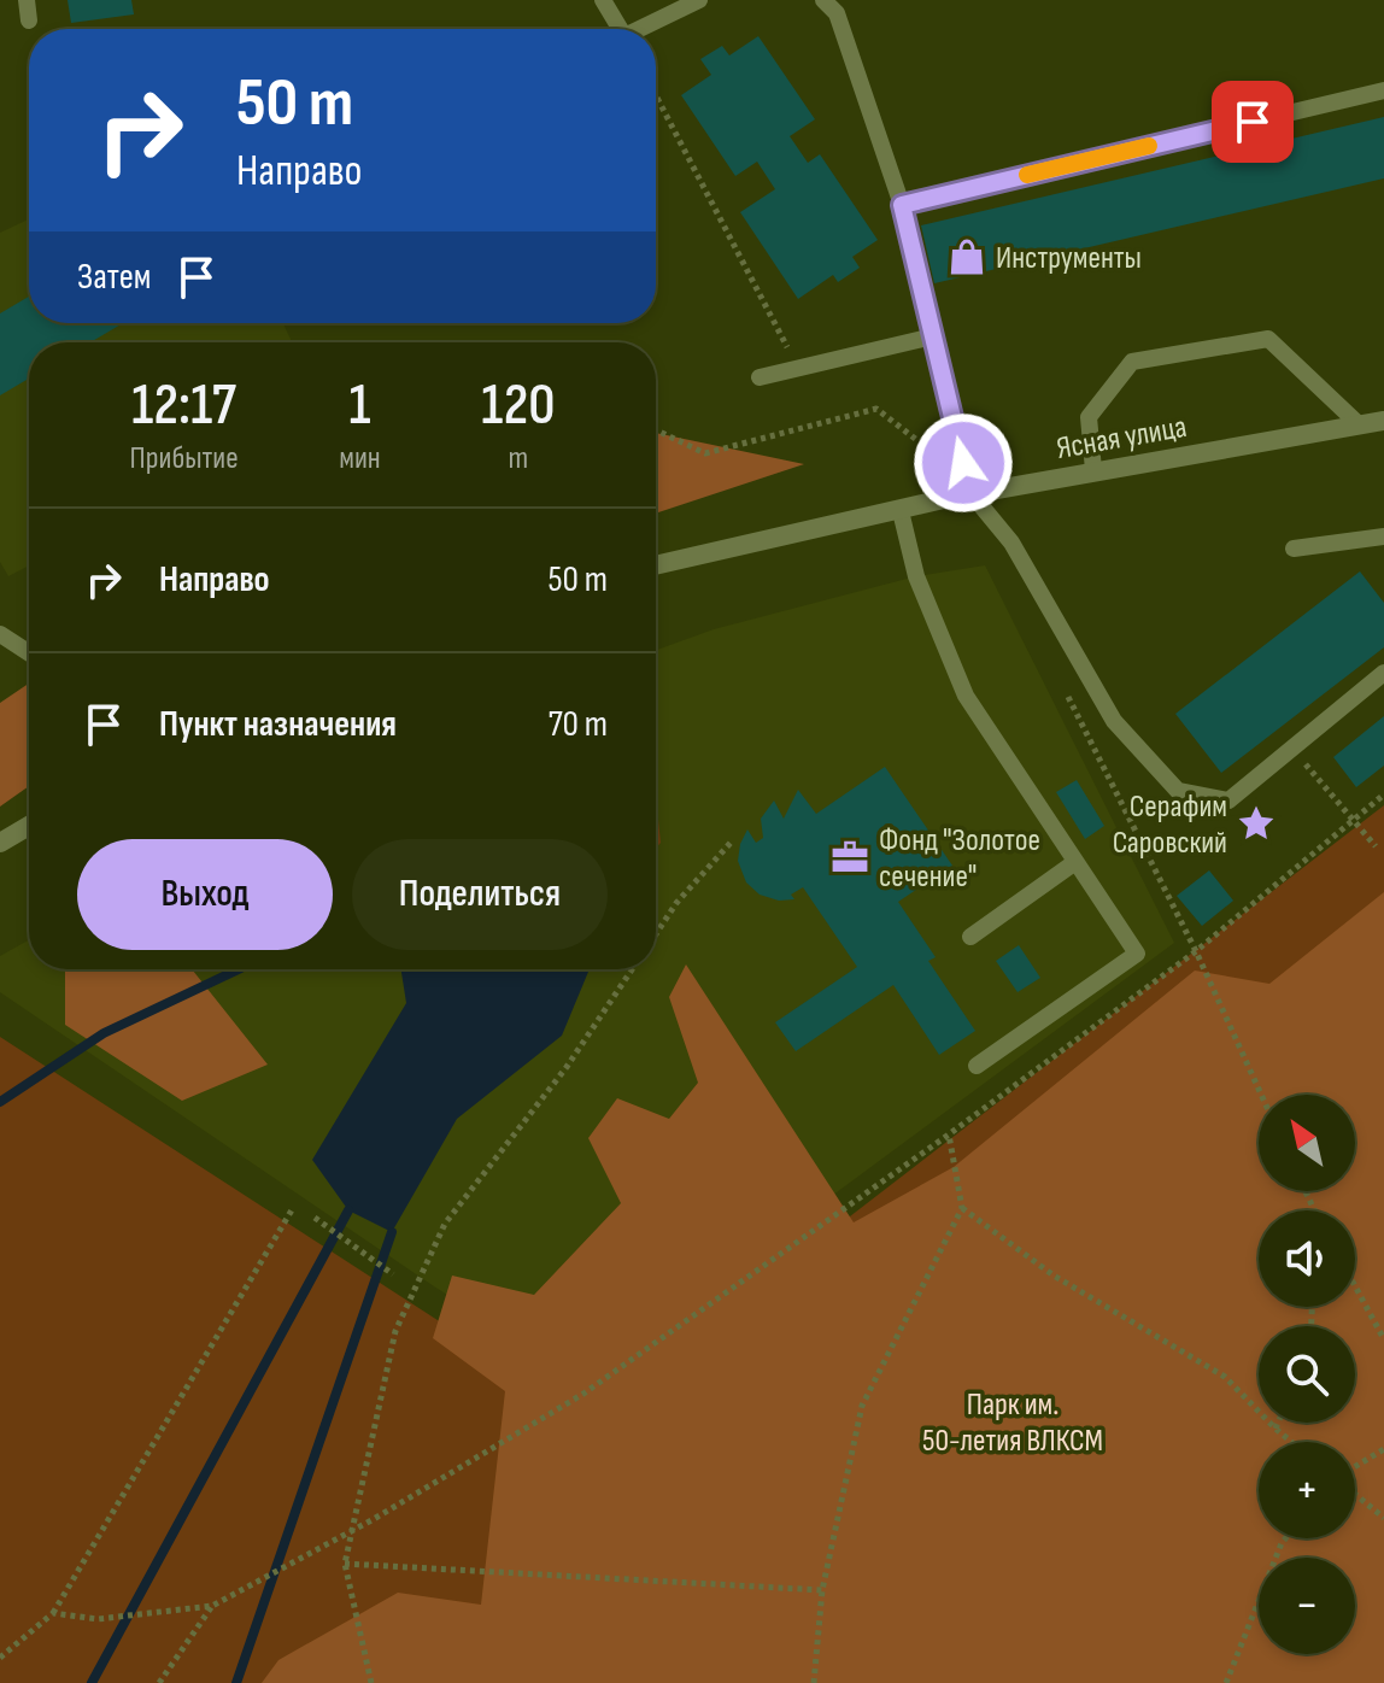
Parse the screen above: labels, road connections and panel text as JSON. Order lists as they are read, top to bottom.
{
  "streets": {
    "street": ["Ясная улица"]
  },
  "parks": ["Парк им. 50-летия ВЛКСМ"],
  "places": {
    "shop": ["Инструменты"],
    "place": ["Серафим Саровский"],
    "office": ["Фонд \"Золотое сечение\""]
  },
  "north": "top left",
  "page": {
    "turn": ["50 m", "Направо"],
    "then": "Затем",
    "eta": [
      "12:17",
      "Прибытие",
      "1",
      "мин",
      "120",
      "m"
    ],
    "list": [
      {
        "name": "Направо",
        "value": "50 m"
      },
      {
        "name": "Пункт назначения",
        "value": "70 m"
      }
    ],
    "buttons": ["Выход", "Поделиться"],
    "map_buttons": ["+", "−"]
  }
}
